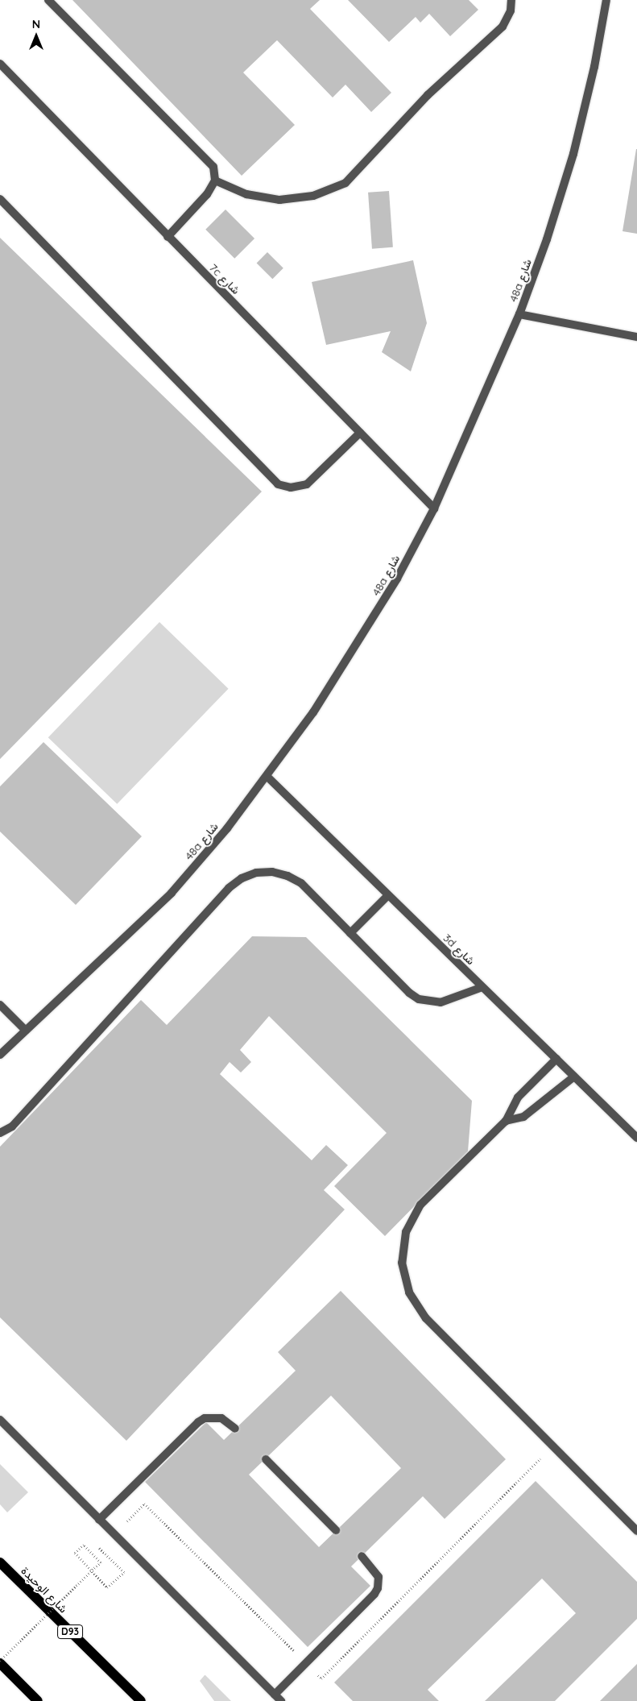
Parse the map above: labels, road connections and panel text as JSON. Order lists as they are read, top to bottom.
{
  "streets": {
    "main road": ["شارع الوحيدة", "D93"],
    "street": ["7c شارع", "48a شارع", "3d شارع"]
  },
  "crossings": [
    ["7c شارع", "48a شارع"],
    ["48a شارع", "3d شارع"]
  ],
  "north": "top"
}
